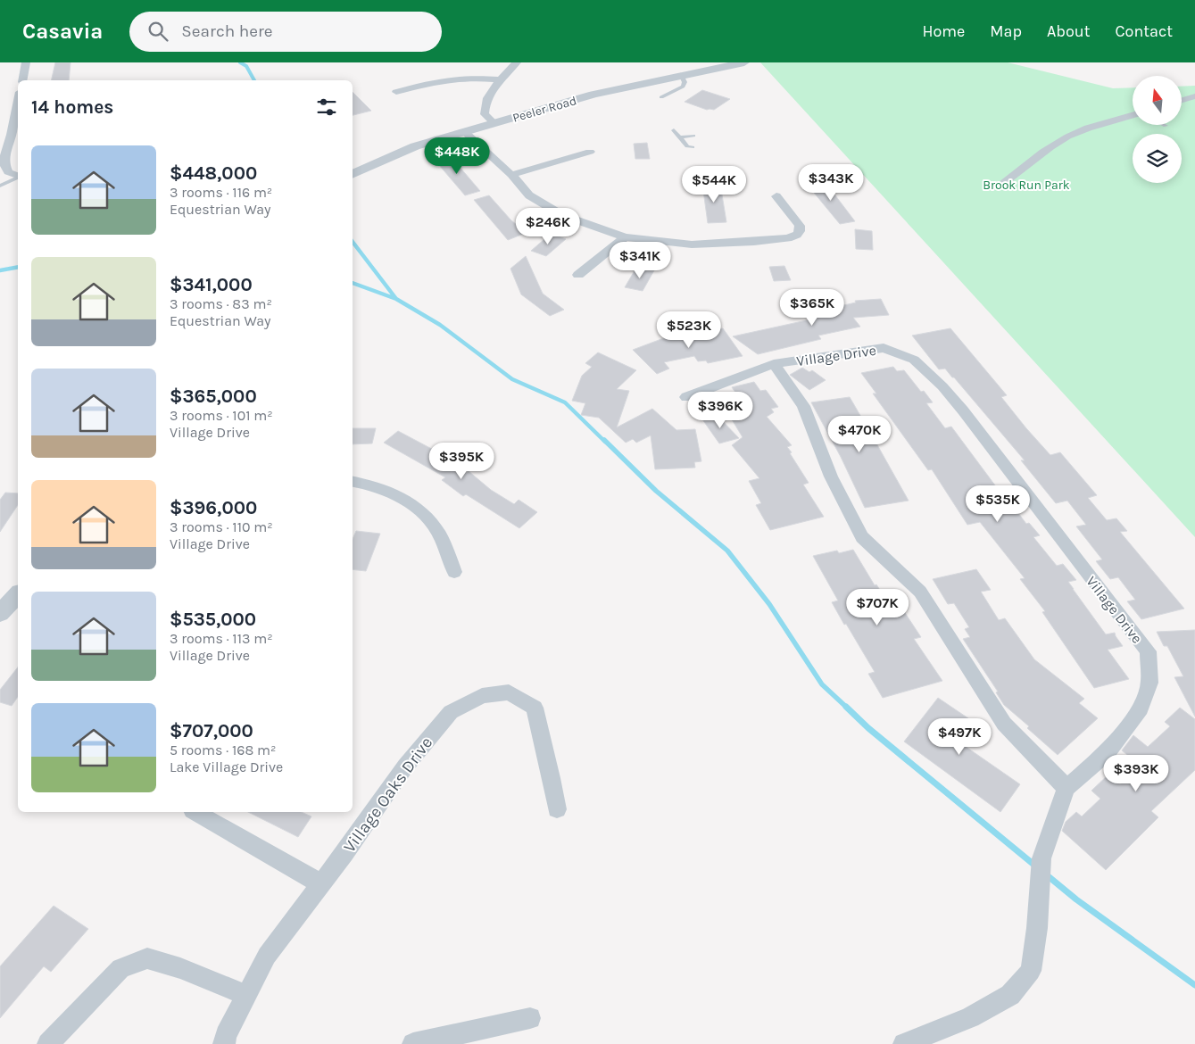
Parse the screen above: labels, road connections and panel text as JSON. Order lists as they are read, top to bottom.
{
  "streets": {
    "street": ["Peeler Road", "Village Drive", "Village Oaks Drive"]
  },
  "parks": ["Brook Run Park"],
  "north": "top",
  "page": {
    "header": "Casavia",
    "search": "Search here",
    "nav": [
      "Home",
      "Map",
      "About",
      "Contact"
    ],
    "heading": "14 homes",
    "list": [
      {
        "name": "$448,000",
        "note": "3 rooms · 116 m² · Equestrian Way"
      },
      {
        "name": "$341,000",
        "note": "3 rooms · 83 m² · Equestrian Way"
      },
      {
        "name": "$365,000",
        "note": "3 rooms · 101 m² · Village Drive"
      },
      {
        "name": "$396,000",
        "note": "3 rooms · 110 m² · Village Drive"
      },
      {
        "name": "$535,000",
        "note": "3 rooms · 113 m² · Village Drive"
      },
      {
        "name": "$707,000",
        "note": "5 rooms · 168 m² · Lake Village Drive"
      }
    ],
    "price": [
      "$448K",
      "$343K",
      "$544K",
      "$246K",
      "$341K",
      "$365K",
      "$523K",
      "$396K",
      "$470K",
      "$395K",
      "$535K",
      "$707K",
      "$497K",
      "$393K"
    ]
  }
}
